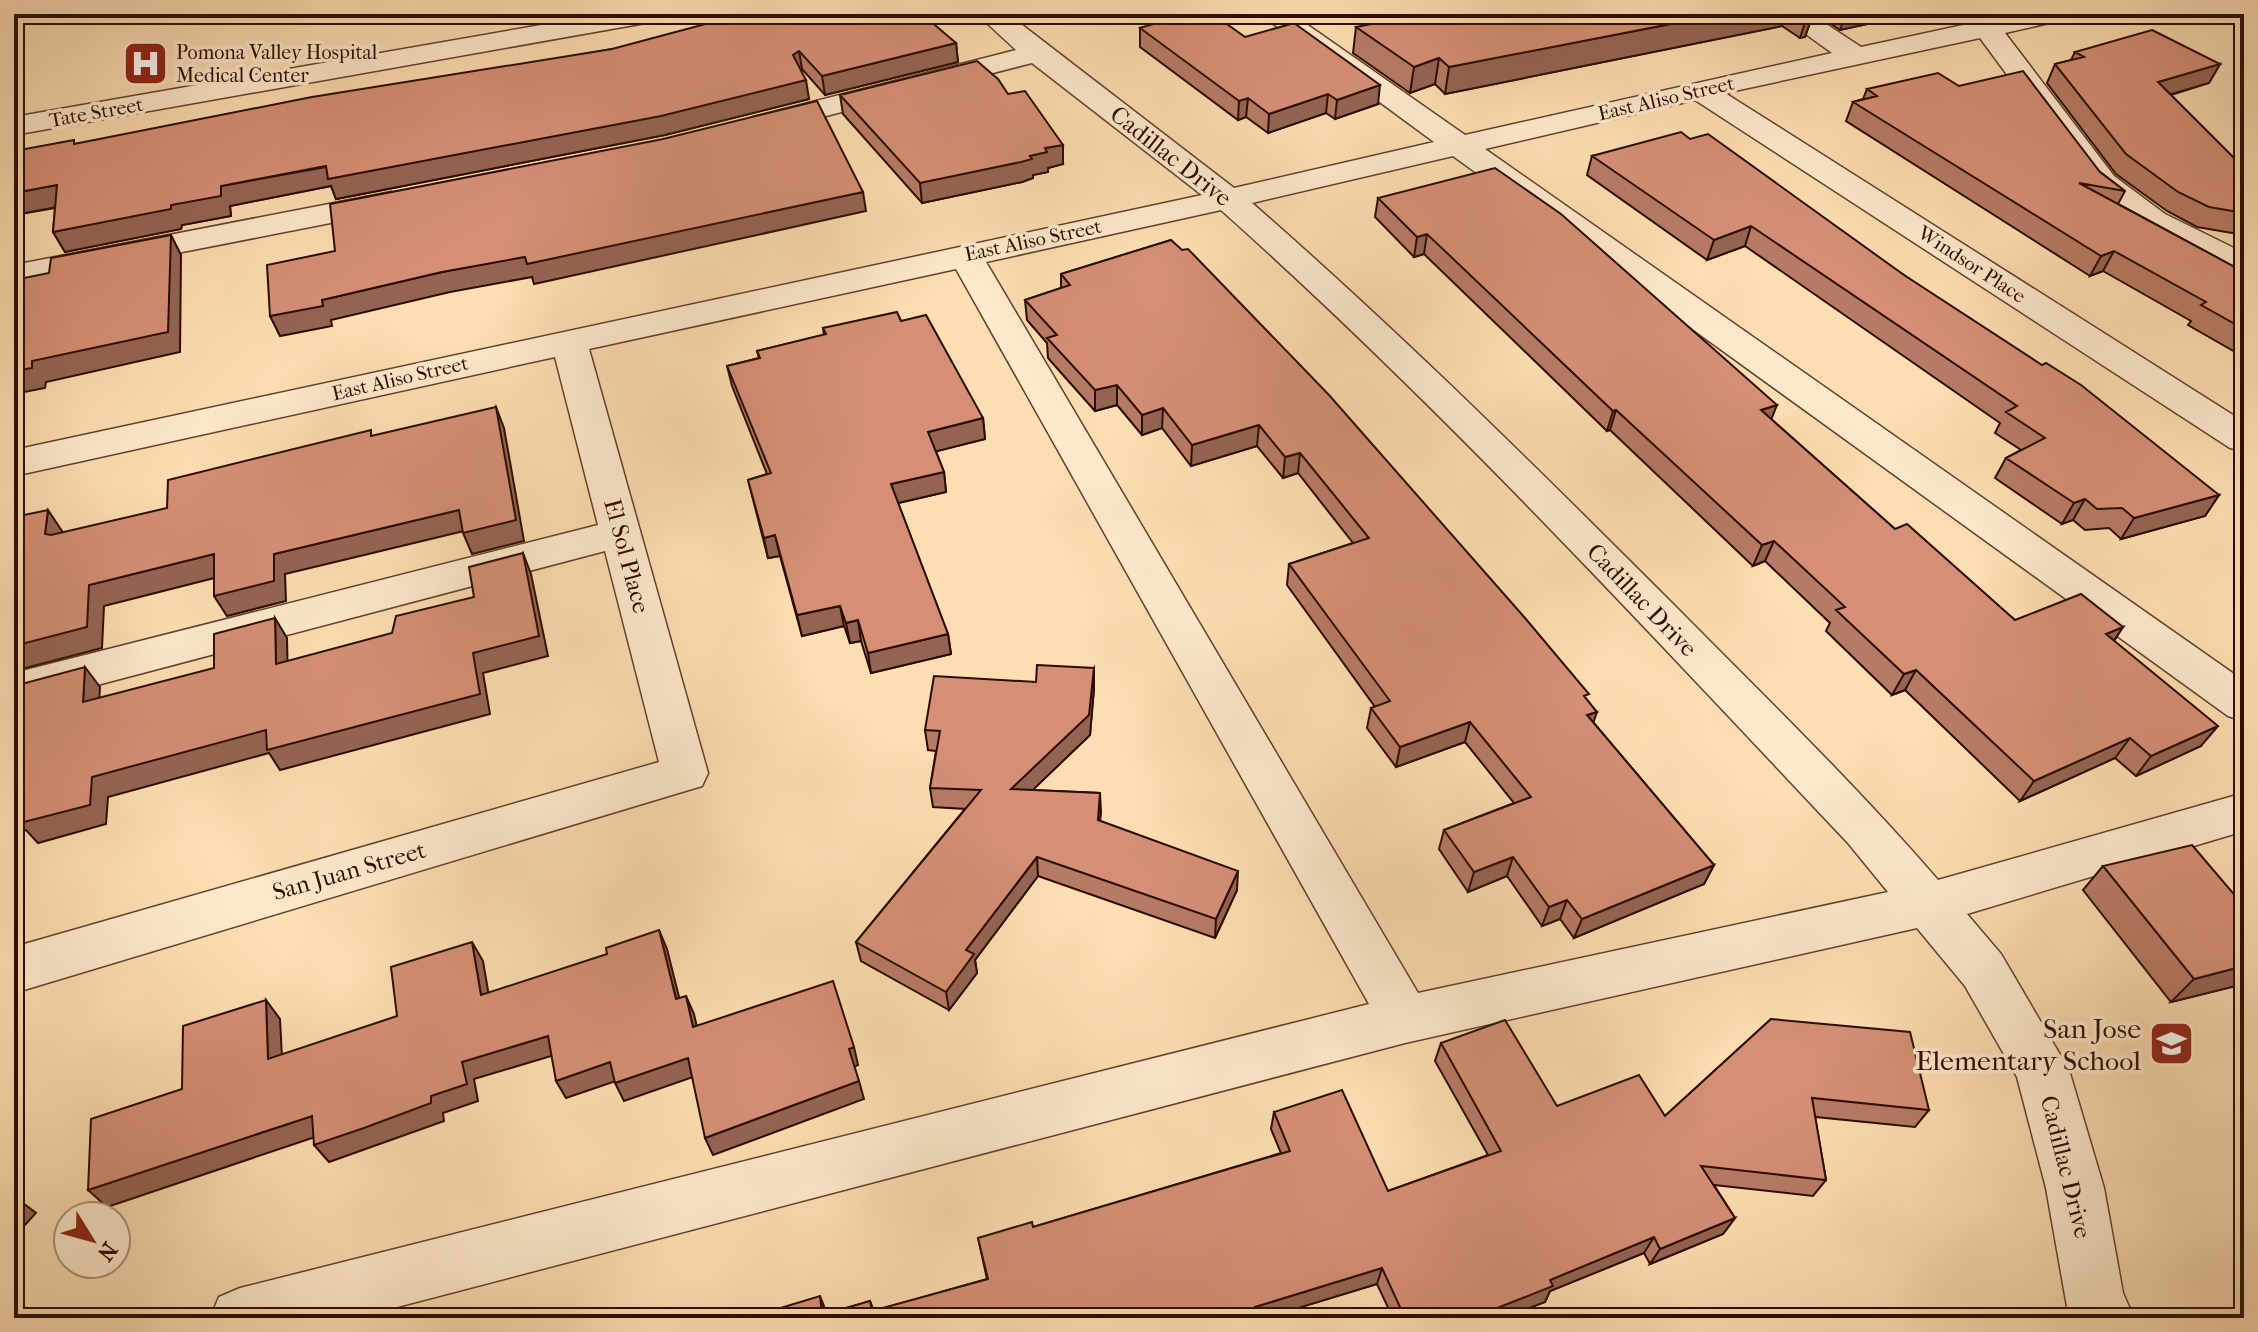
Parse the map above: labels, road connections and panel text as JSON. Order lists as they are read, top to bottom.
{
  "streets": {
    "street": [
      "East Aliso Street",
      "Tate Street",
      "Cadillac Drive",
      "Windsor Place",
      "El Sol Place",
      "San Juan Street"
    ]
  },
  "crossings": [
    ["East Aliso Street", "Cadillac Drive"],
    ["East Aliso Street", "Windsor Place"],
    ["East Aliso Street", "El Sol Place"],
    ["El Sol Place", "San Juan Street"]
  ],
  "places": {
    "hospital": ["Pomona Valley Hospital Medical Center"],
    "school or university": ["San Jose Elementary School"]
  },
  "north": "bottom right"
}
